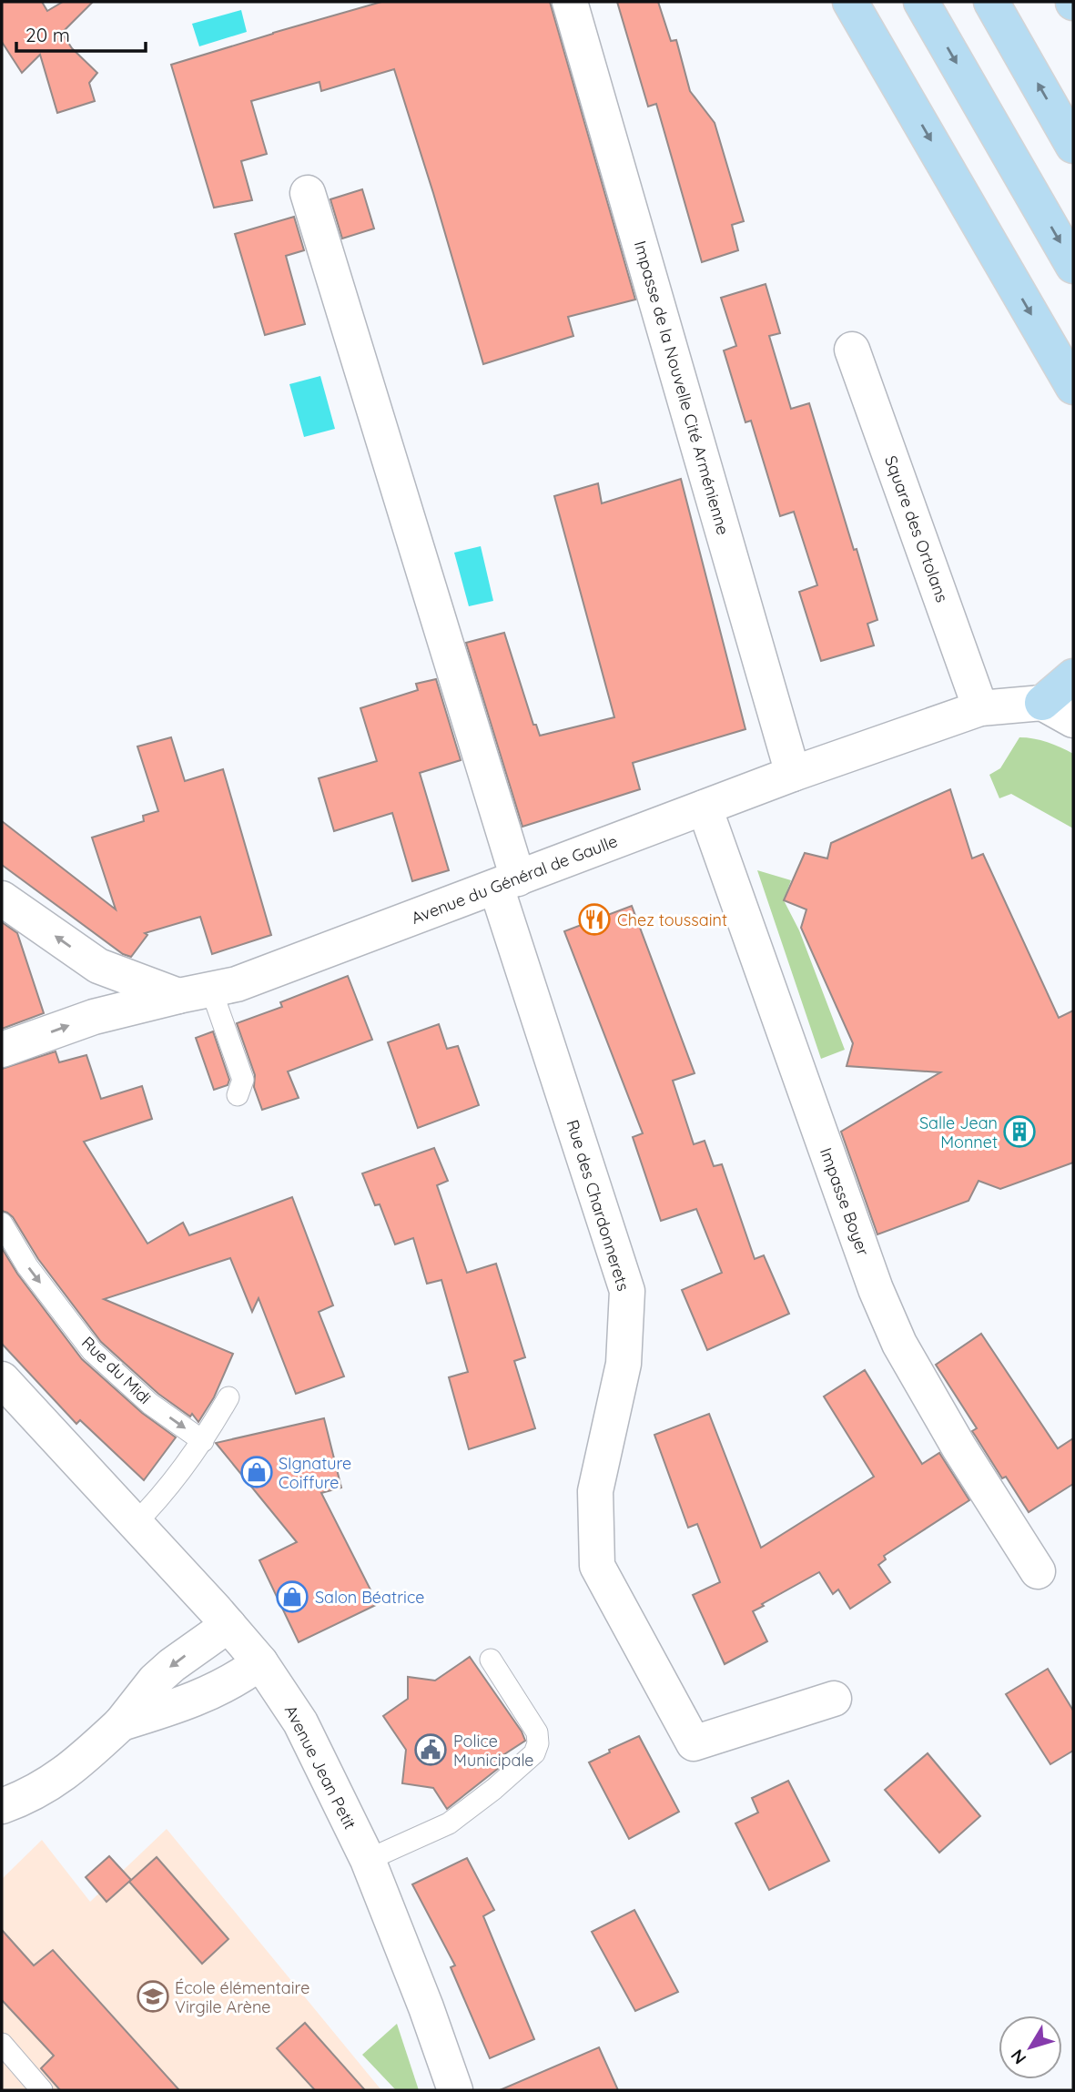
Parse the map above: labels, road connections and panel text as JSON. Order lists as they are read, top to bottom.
{
  "streets": {
    "street": [
      "Impasse de la Nouvelle Cité Arménienne",
      "Square des Ortolans",
      "Avenue du Général de Gaulle",
      "Impasse Boyer",
      "Rue des Chardonnerets",
      "Avenue Jean Petit"
    ],
    "lane": ["Rue du Midi"]
  },
  "crossings": [
    ["Impasse de la Nouvelle Cité Arménienne", "Avenue du Général de Gaulle"],
    ["Square des Ortolans", "Avenue du Général de Gaulle"],
    ["Avenue du Général de Gaulle", "Impasse Boyer"],
    ["Avenue du Général de Gaulle", "Rue des Chardonnerets"]
  ],
  "one_way": ["Rue du Midi"],
  "places": {
    "restaurant": ["Chez toussaint"],
    "building": ["Salle Jean Monnet"],
    "shop": ["SIgnature Coiffure", "Salon Béatrice"],
    "public building": ["Police Municipale"],
    "school or university": ["École élémentaire Virgile Arène"]
  },
  "scale_bar": "20 m",
  "north": "bottom left"
}
